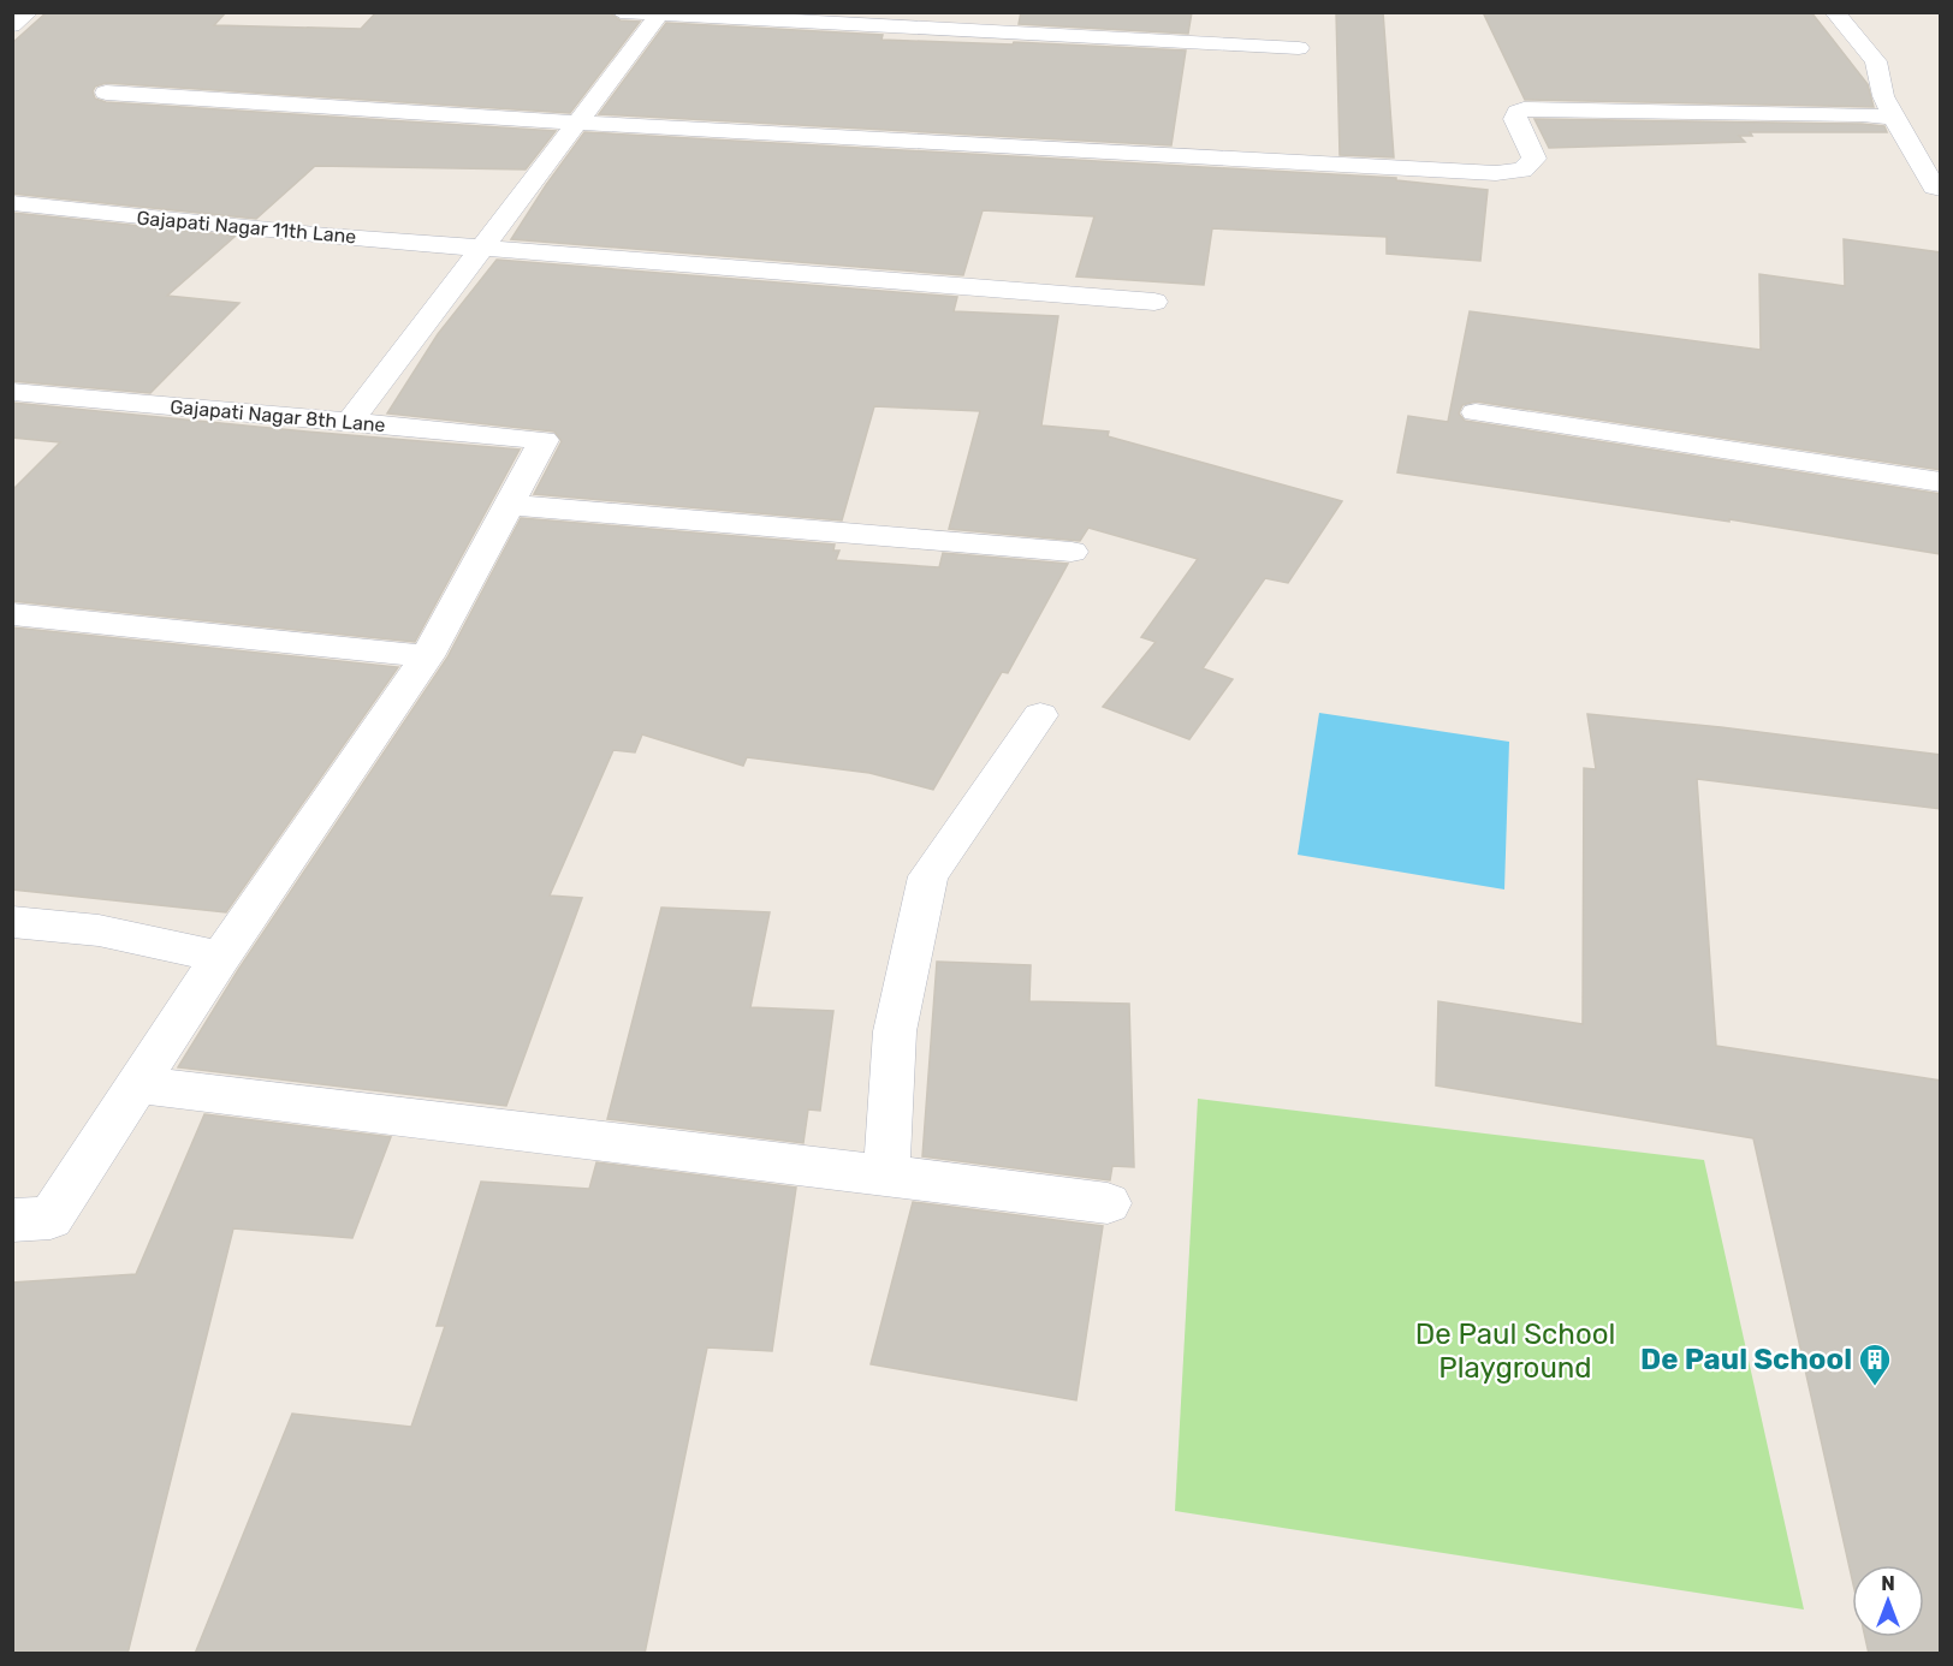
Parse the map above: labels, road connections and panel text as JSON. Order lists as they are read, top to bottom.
{
  "streets": {
    "street": ["Gajapati Nagar 11th Lane", "Gajapati Nagar 8th Lane"]
  },
  "parks": ["De Paul School Playground"],
  "places": {
    "building": ["De Paul School"]
  },
  "north": "top"
}
